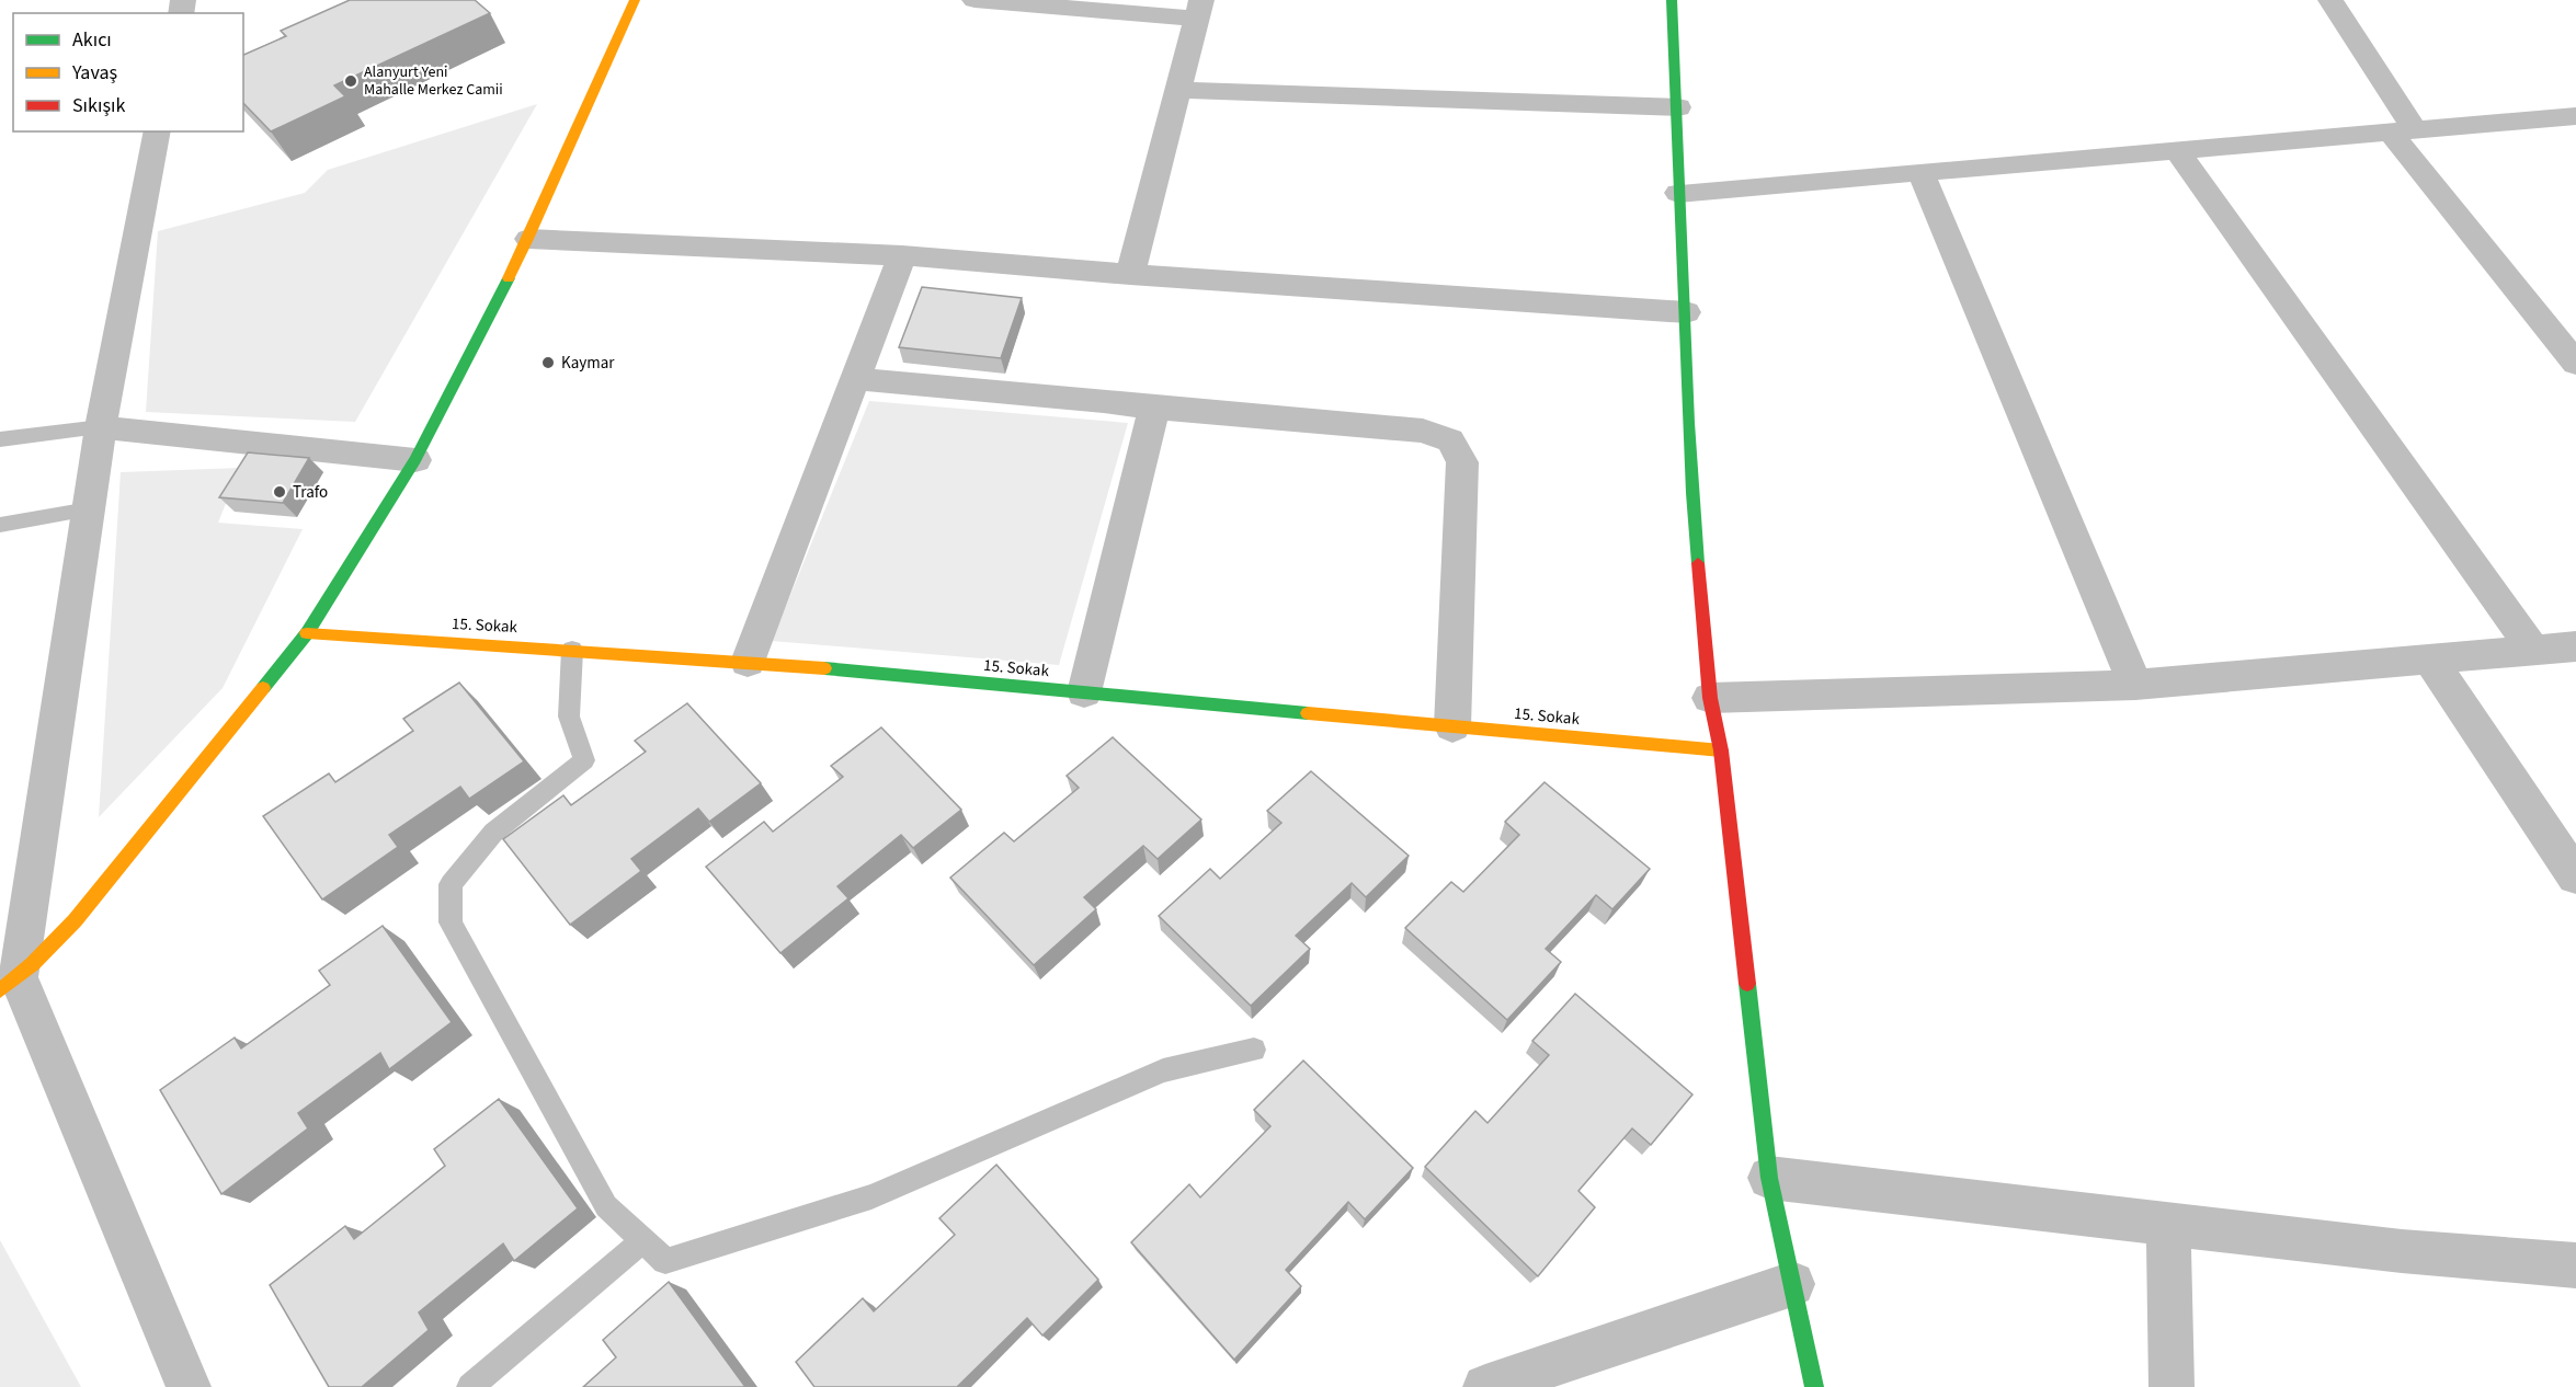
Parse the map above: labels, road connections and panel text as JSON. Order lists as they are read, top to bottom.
{
  "streets": {
    "street": ["15. Sokak"]
  },
  "places": ["Alanyurt Yeni Mahalle Merkez Camii", "Kaymar", "Trafo"],
  "legend": ["Akıcı", "Yavaş", "Sıkışık"]
}
